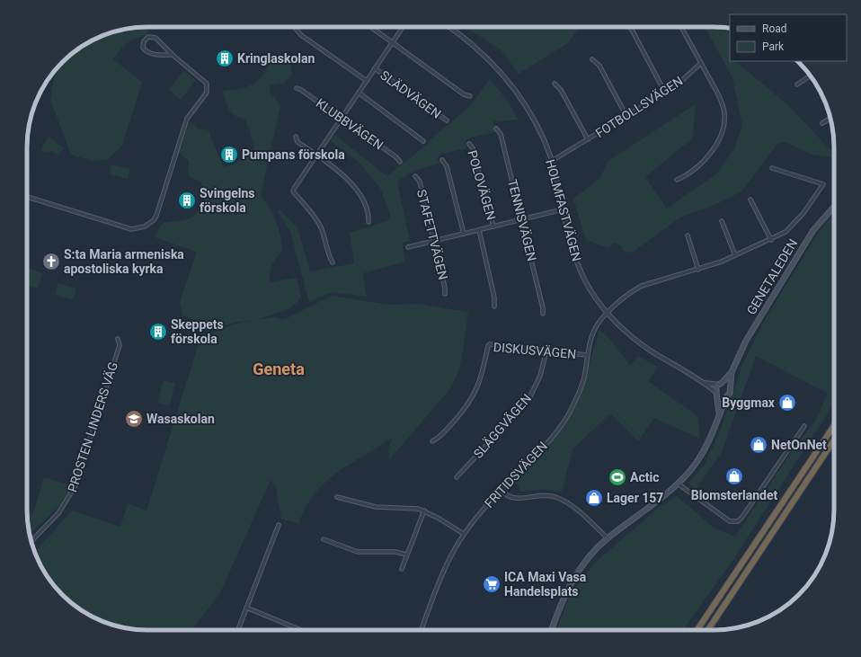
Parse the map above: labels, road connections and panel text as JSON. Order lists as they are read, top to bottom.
{
  "streets": {
    "main road": ["GENETALEDEN"],
    "street": [
      "SLÄDVÄGEN",
      "FOTBOLLSVÄGEN",
      "KLUBBVÄGEN",
      "POLOVÄGEN",
      "HOLMFASTVÄGEN",
      "TENNISVÄGEN",
      "STAFETTVÄGEN",
      "DISKUSVÄGEN",
      "SLÄGGVÄGEN",
      "PROSTEN LINDERS VÄG",
      "FRITIDSVÄGEN"
    ]
  },
  "crossings": [
    ["FOTBOLLSVÄGEN", "HOLMFASTVÄGEN"],
    ["HOLMFASTVÄGEN", "GENETALEDEN"],
    ["HOLMFASTVÄGEN", "FRITIDSVÄGEN"],
    ["DISKUSVÄGEN", "SLÄGGVÄGEN"],
    ["DISKUSVÄGEN", "FRITIDSVÄGEN"]
  ],
  "districts": ["Geneta"],
  "places": {
    "building": [
      "Kringlaskolan",
      "Pumpans förskola",
      "Svingelns förskola",
      "Skeppets förskola"
    ],
    "church": ["S:ta Maria armeniska apostoliska kyrka"],
    "shop": [
      "Byggmax",
      "NetOnNet",
      "Blomsterlandet",
      "Lager 157"
    ],
    "school or university": ["Wasaskolan"],
    "sports": ["Actic"],
    "supermarket": ["ICA Maxi Vasa Handelsplats"]
  },
  "legend": ["Road", "Park"]
}
